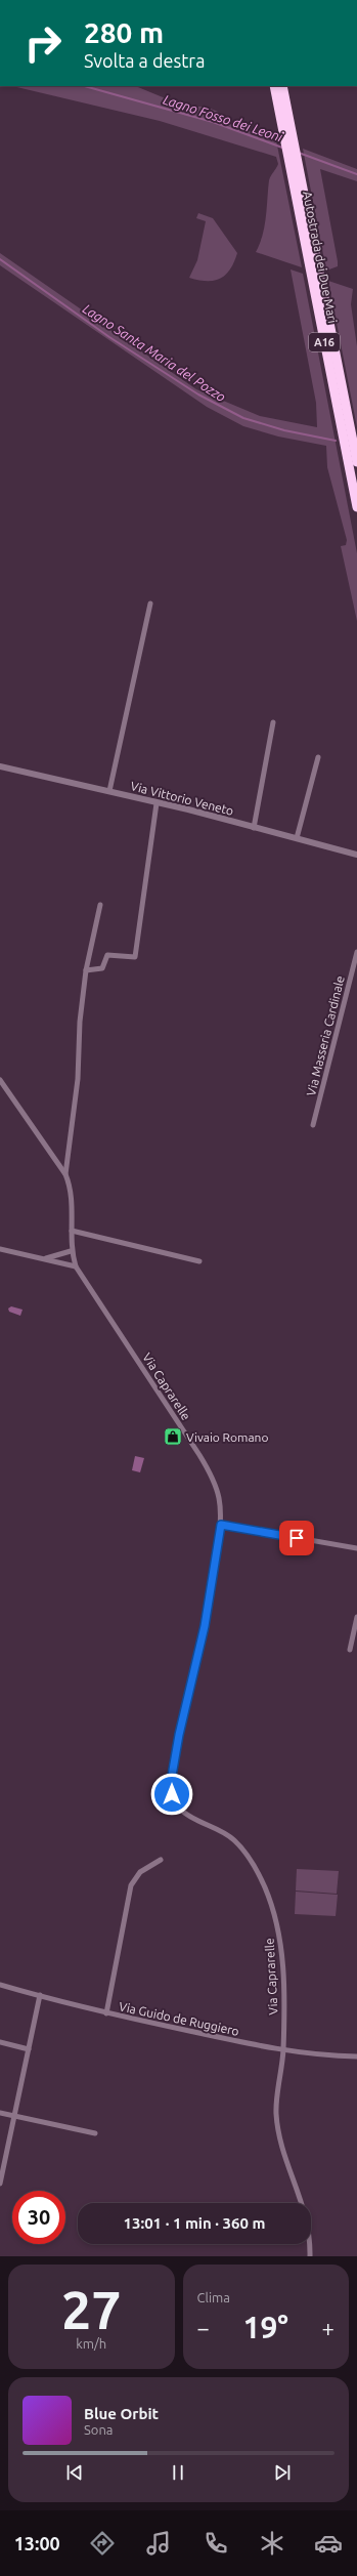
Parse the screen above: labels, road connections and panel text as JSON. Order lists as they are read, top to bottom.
{
  "streets": {
    "highway": ["Autostrada dei Due Mari", "A16"],
    "street": [
      "Via Vittorio Veneto",
      "Via Masseria Cardinale",
      "Via Caprarelle",
      "Via Guido de Ruggiero"
    ]
  },
  "crossings": [
    ["Via Caprarelle", "Via Guido de Ruggiero"]
  ],
  "water": ["Lagno Fosso dei Leoni", "Lagno Santa Maria del Pozzo"],
  "places": {
    "shop": ["Vivaio Romano"]
  },
  "page": {
    "turn": ["280 m", "Svolta a destra"],
    "limit": "30",
    "trip": "13:01 · 1 min · 360 m",
    "tile": [
      ["27", "km/h"],
      "Clima"
    ],
    "heat": ["−", "19°", "+"],
    "song": ["Blue Orbit", "Sona"],
    "tabs": "13:00"
  }
}
